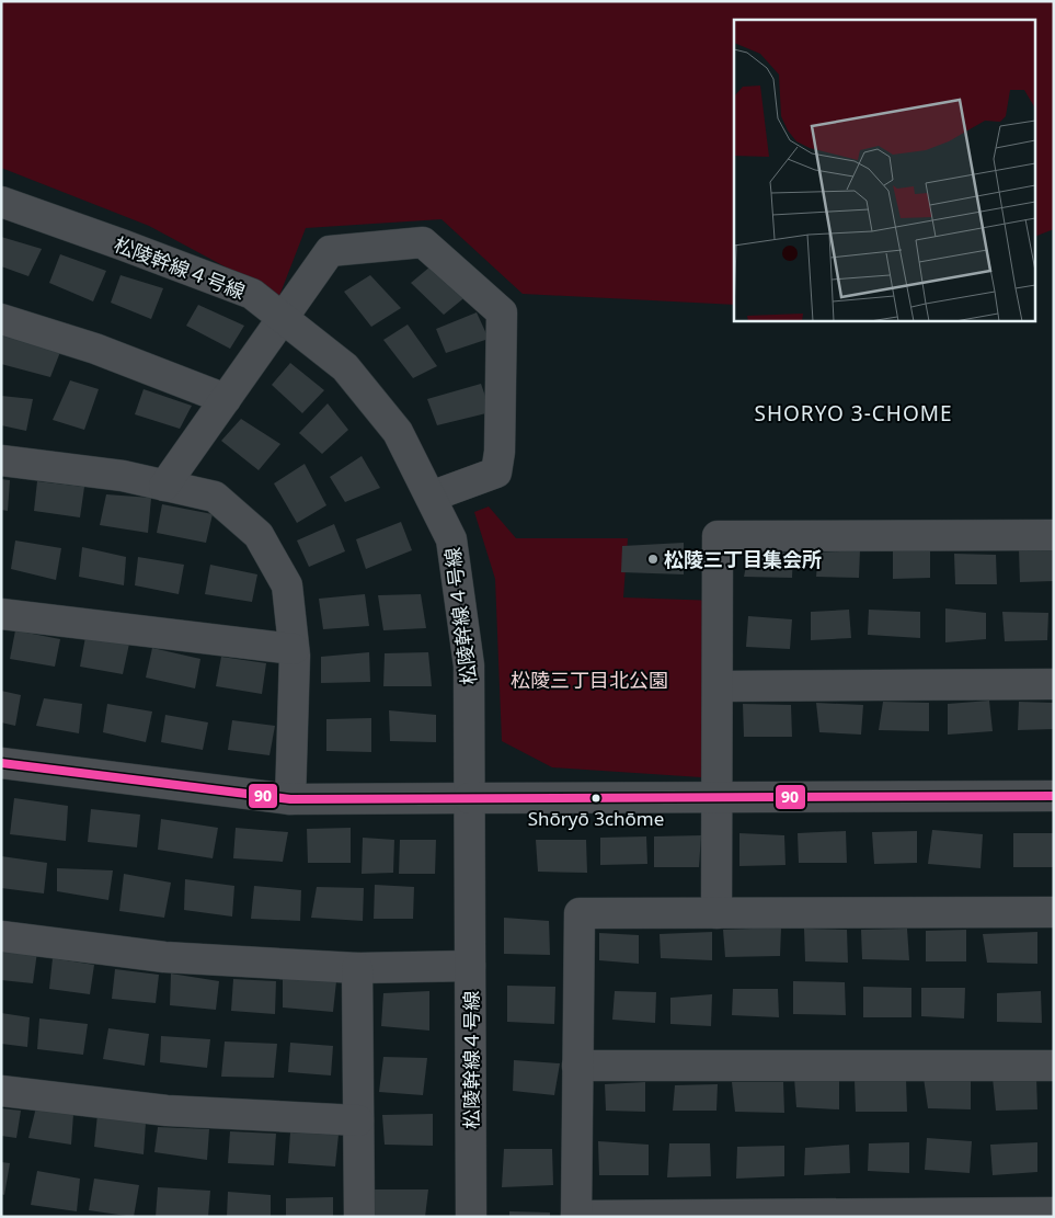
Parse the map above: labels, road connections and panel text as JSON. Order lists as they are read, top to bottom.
{
  "streets": {
    "street": ["松陵幹線４号線"]
  },
  "districts": ["SHORYO 3-CHOME"],
  "parks": ["松陵三丁目北公園"],
  "places": ["松陵三丁目集会所", "Shōryō 3chōme"],
  "lines": ["transit line 90"]
}
